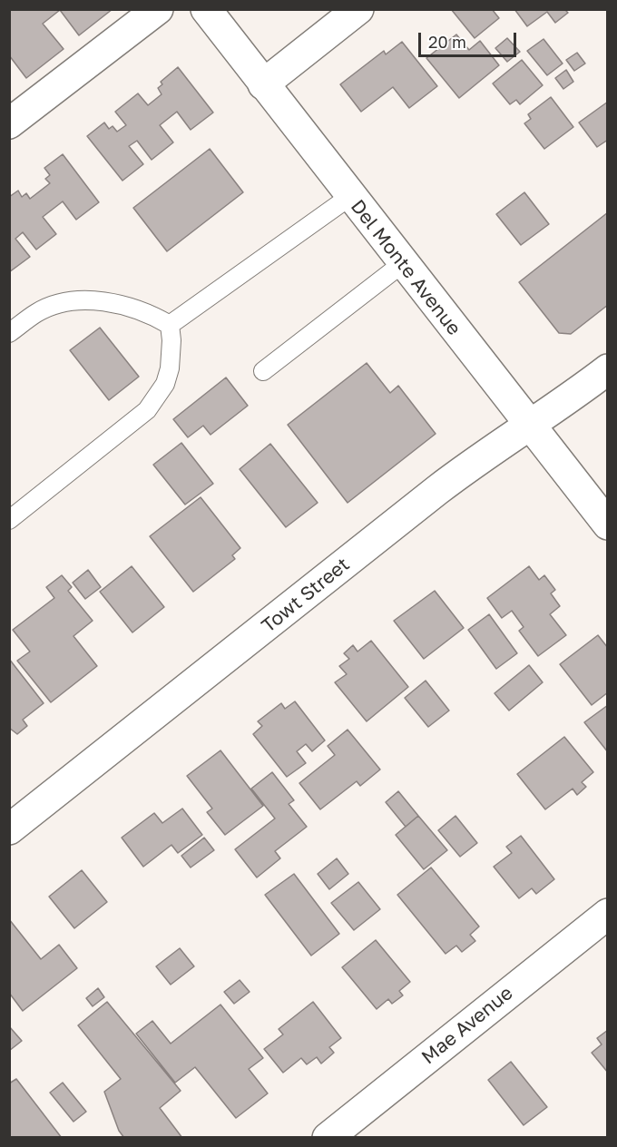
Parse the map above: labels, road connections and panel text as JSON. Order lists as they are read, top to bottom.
{
  "streets": {
    "street": ["Del Monte Avenue", "Towt Street", "Mae Avenue"]
  },
  "crossings": [
    ["Del Monte Avenue", "Towt Street"]
  ],
  "scale_bar": "20 m"
}
